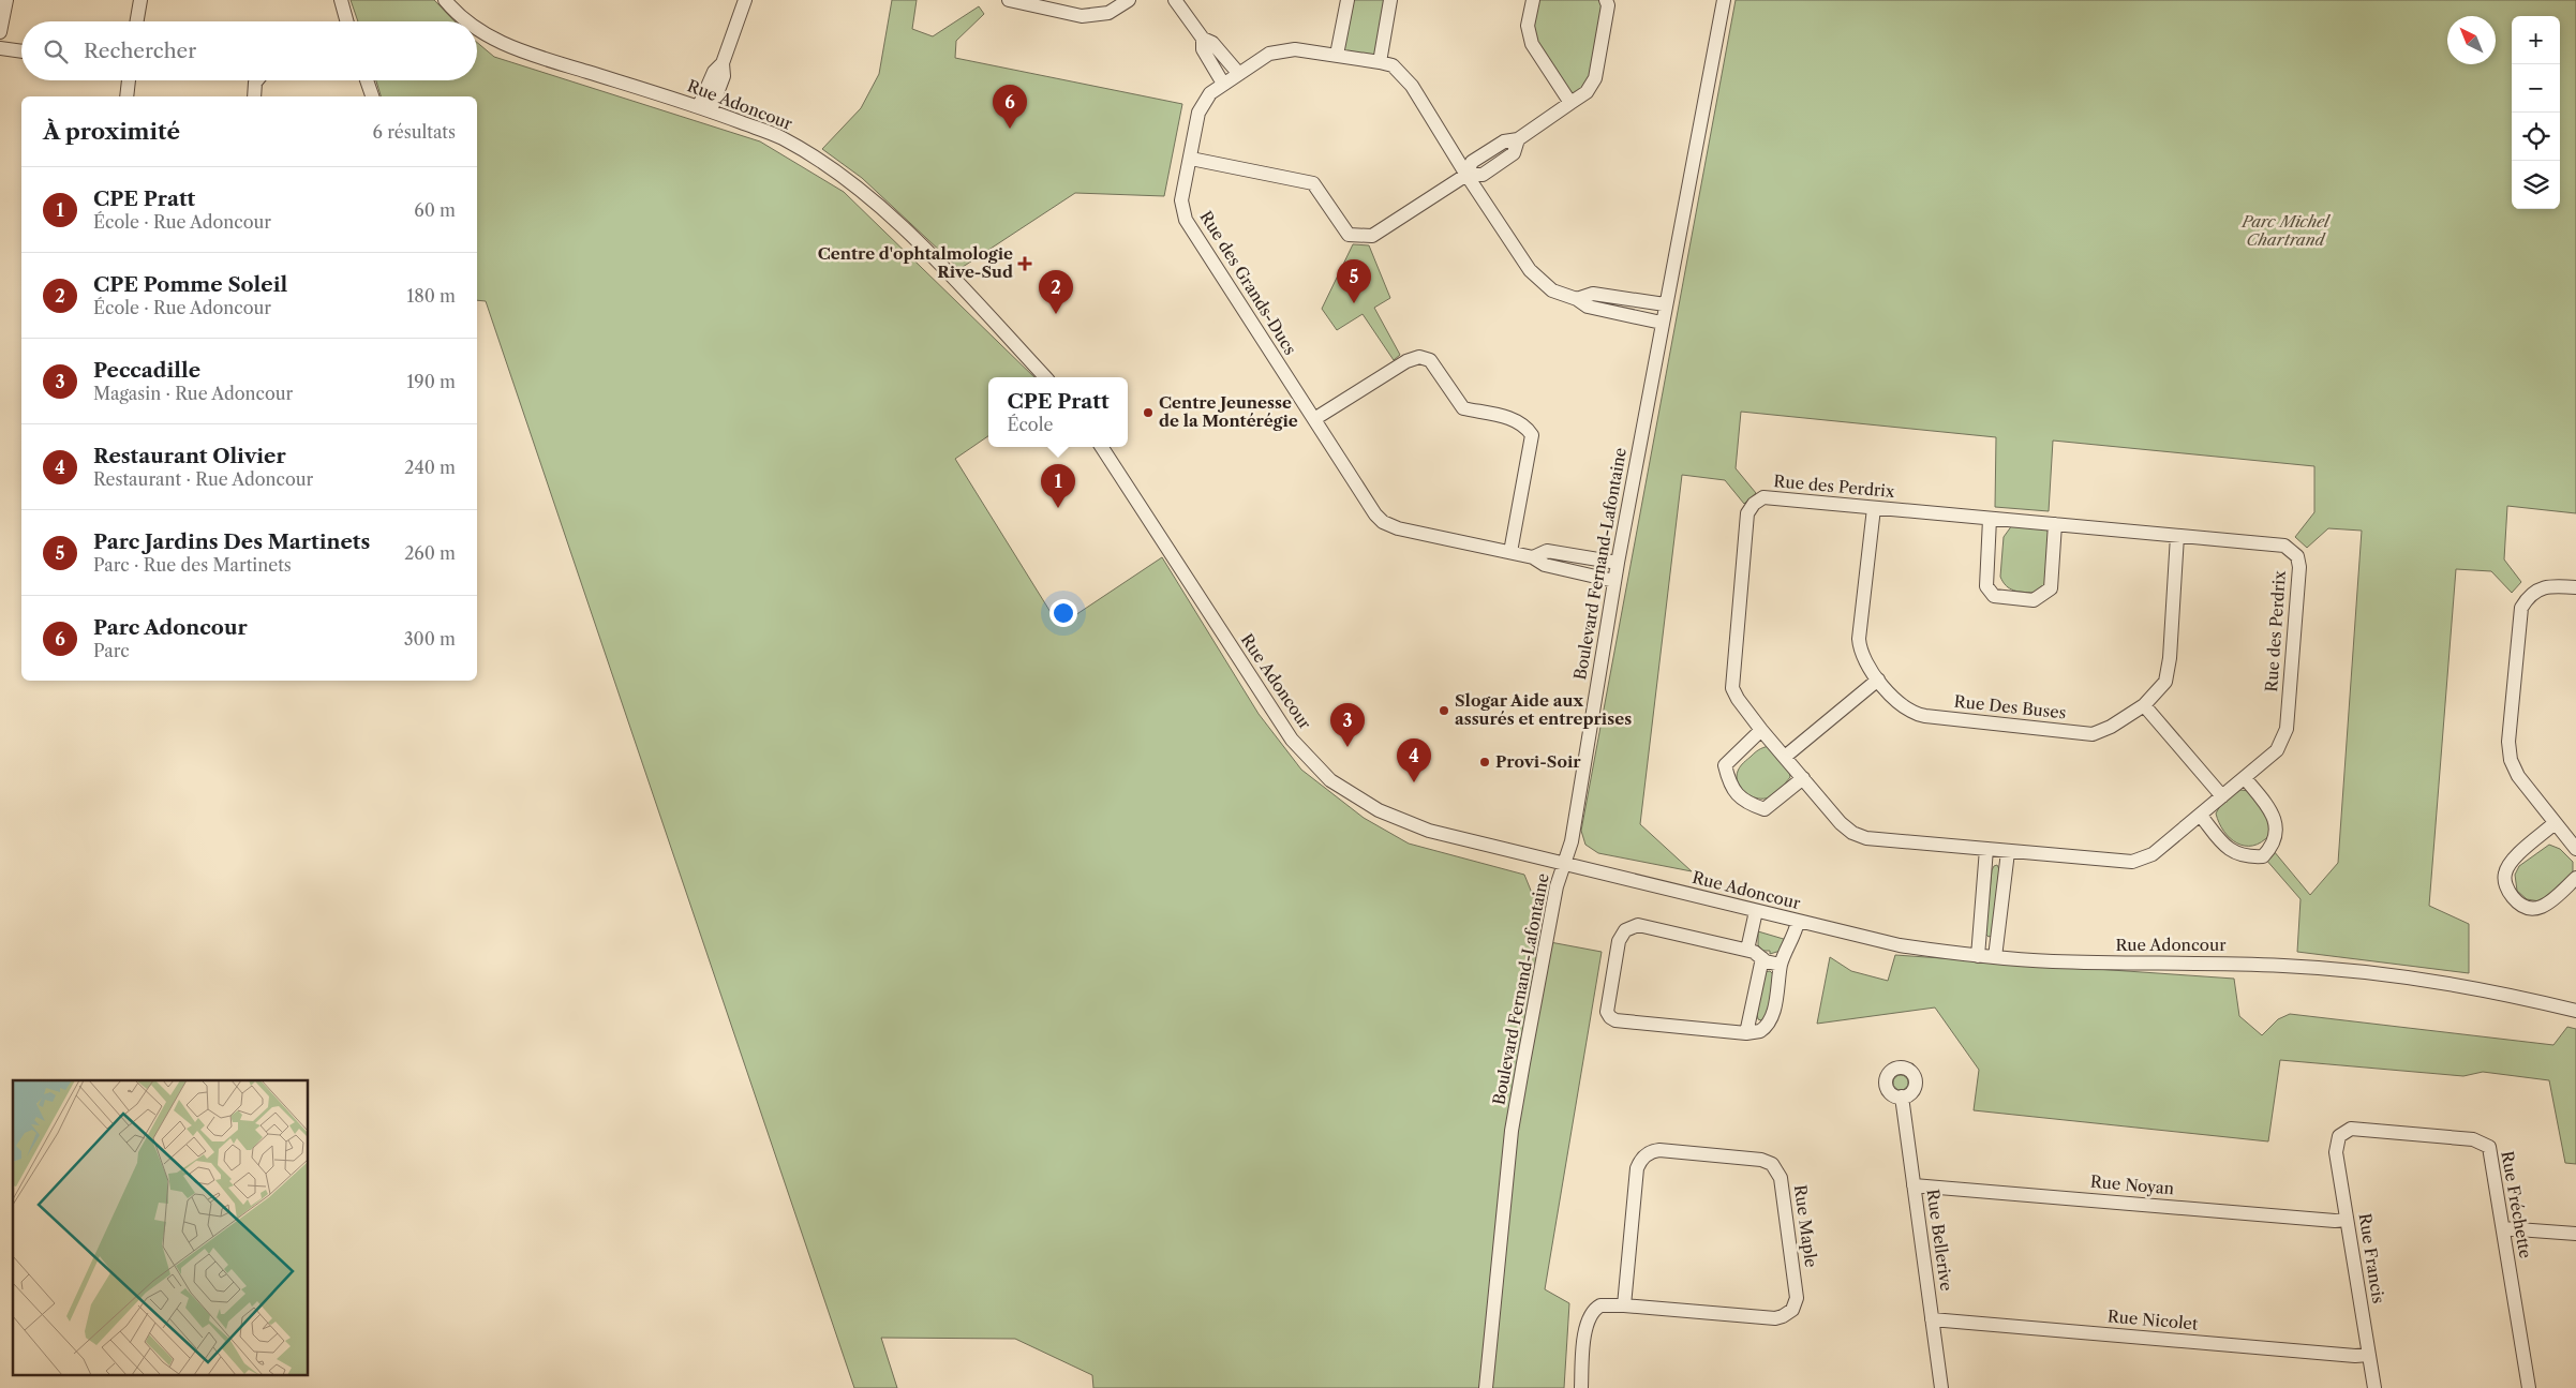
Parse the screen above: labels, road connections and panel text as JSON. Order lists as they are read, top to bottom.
{
  "streets": {
    "street": [
      "Rue Adoncour",
      "Rue des Grands-Ducs",
      "Rue des Perdrix",
      "Boulevard Fernand-Lafontaine",
      "Rue Des Buses",
      "Rue Noyan",
      "Rue Fréchette",
      "Rue Maple",
      "Rue Bellerive",
      "Rue Francis",
      "Rue Nicolet"
    ]
  },
  "crossings": [
    ["Rue Adoncour", "Boulevard Fernand-Lafontaine"],
    ["Rue des Grands-Ducs", "Boulevard Fernand-Lafontaine"],
    ["Rue des Perdrix", "Rue Des Buses"],
    ["Rue Noyan", "Rue Bellerive"],
    ["Rue Noyan", "Rue Francis"],
    ["Rue Fréchette", "Rue Francis"],
    ["Rue Bellerive", "Rue Nicolet"],
    ["Rue Francis", "Rue Nicolet"]
  ],
  "parks": ["Parc Michel Chartrand"],
  "places": {
    "health": ["Centre d'ophtalmologie Rive-Sud"],
    "other": ["Centre Jeunesse de la Montérégie", "Slogar Aide aux assurés et entreprises", "Provi-Soir"]
  },
  "north": "top left",
  "page": {
    "map_buttons": ["+", "−"],
    "search": "Rechercher",
    "pins": [
      "6",
      "5",
      "2",
      "1",
      "3",
      "4"
    ],
    "heading": ["À proximité", "6 résultats"],
    "list": [
      {
        "mark": "1",
        "name": "CPE Pratt",
        "note": "École · Rue Adoncour",
        "value": "60 m"
      },
      {
        "mark": "2",
        "name": "CPE Pomme Soleil",
        "note": "École · Rue Adoncour",
        "value": "180 m"
      },
      {
        "mark": "3",
        "name": "Peccadille",
        "note": "Magasin · Rue Adoncour",
        "value": "190 m"
      },
      {
        "mark": "4",
        "name": "Restaurant Olivier",
        "note": "Restaurant · Rue Adoncour",
        "value": "240 m"
      },
      {
        "mark": "5",
        "name": "Parc Jardins Des Martinets",
        "note": "Parc · Rue des Martinets",
        "value": "260 m"
      },
      {
        "mark": "6",
        "name": "Parc Adoncour",
        "note": "Parc",
        "value": "300 m"
      }
    ],
    "popup": ["CPE Pratt", "École"]
  }
}
